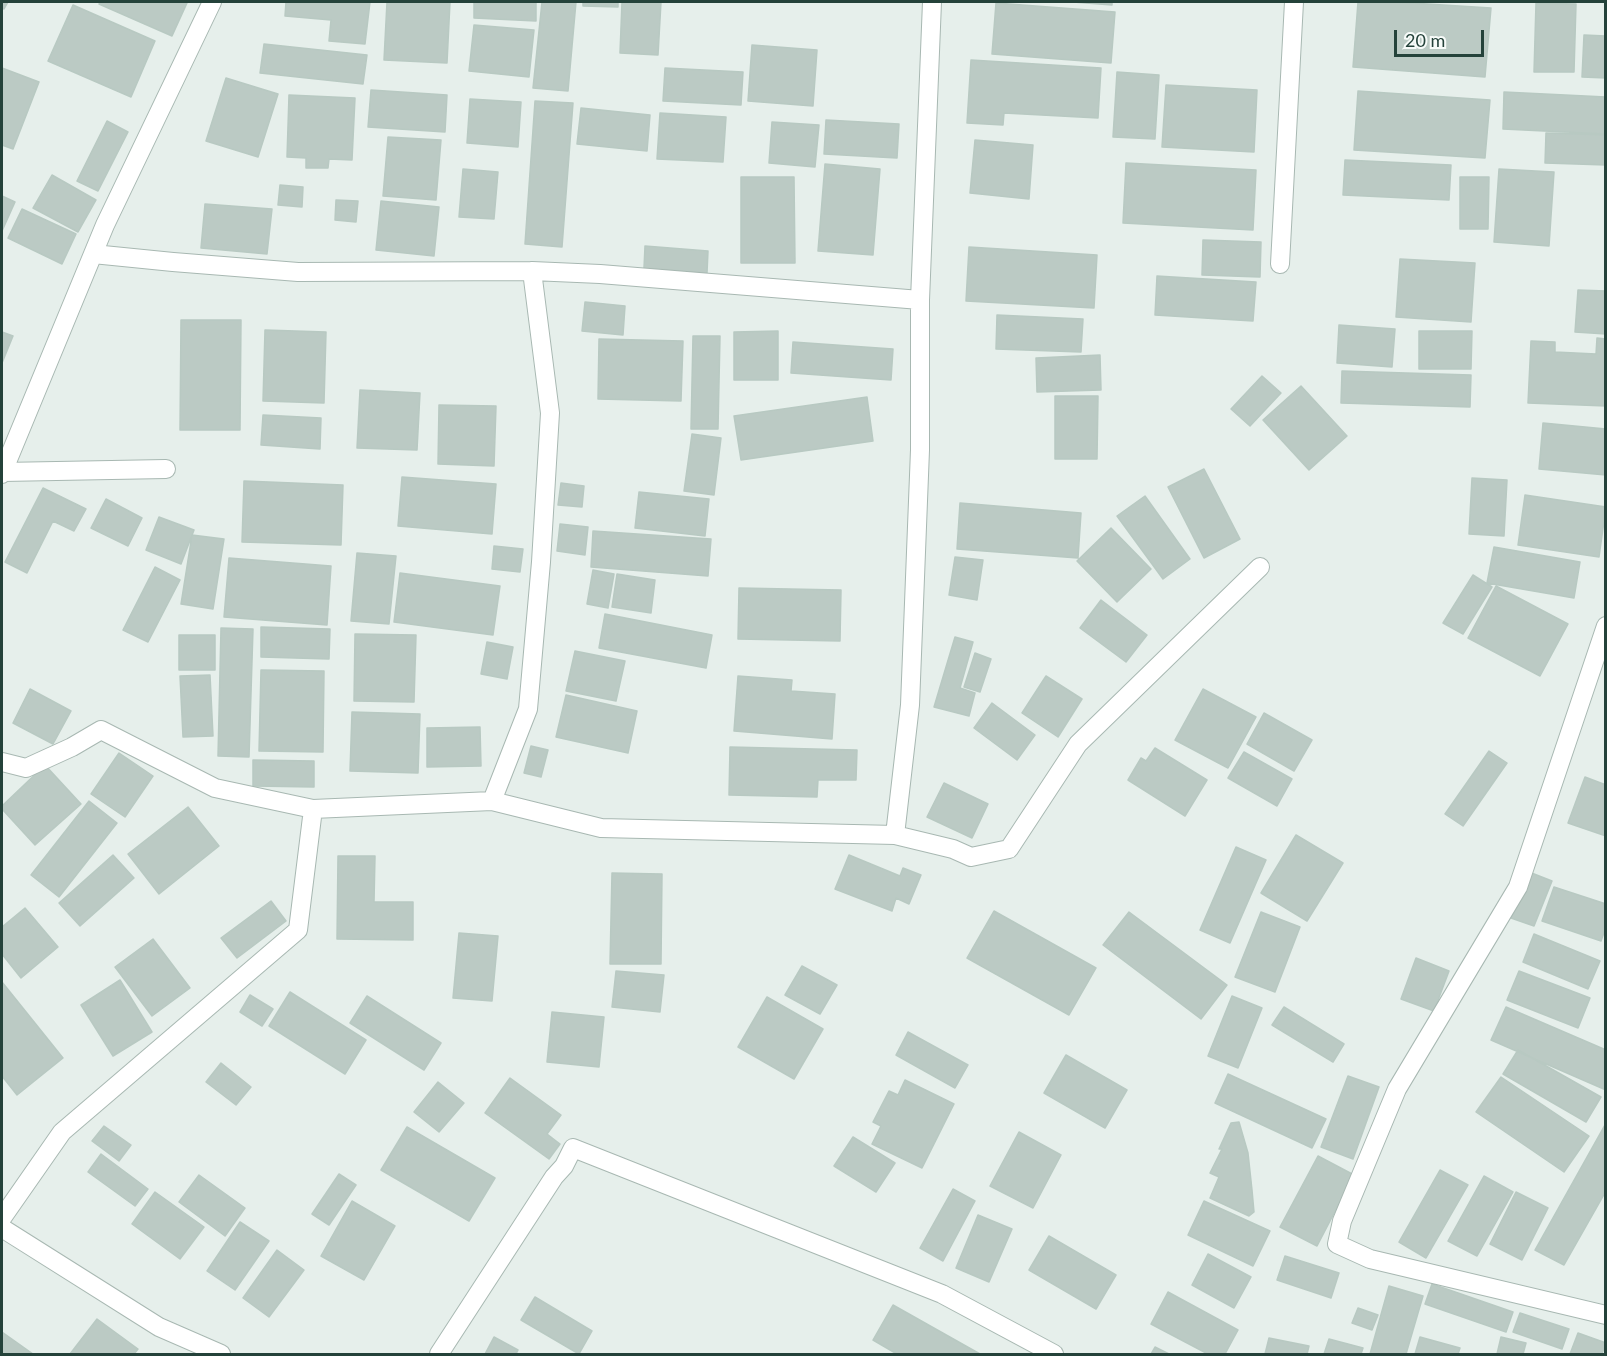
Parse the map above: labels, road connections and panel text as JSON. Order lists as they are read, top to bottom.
{
  "scale_bar": "20 m"
}
